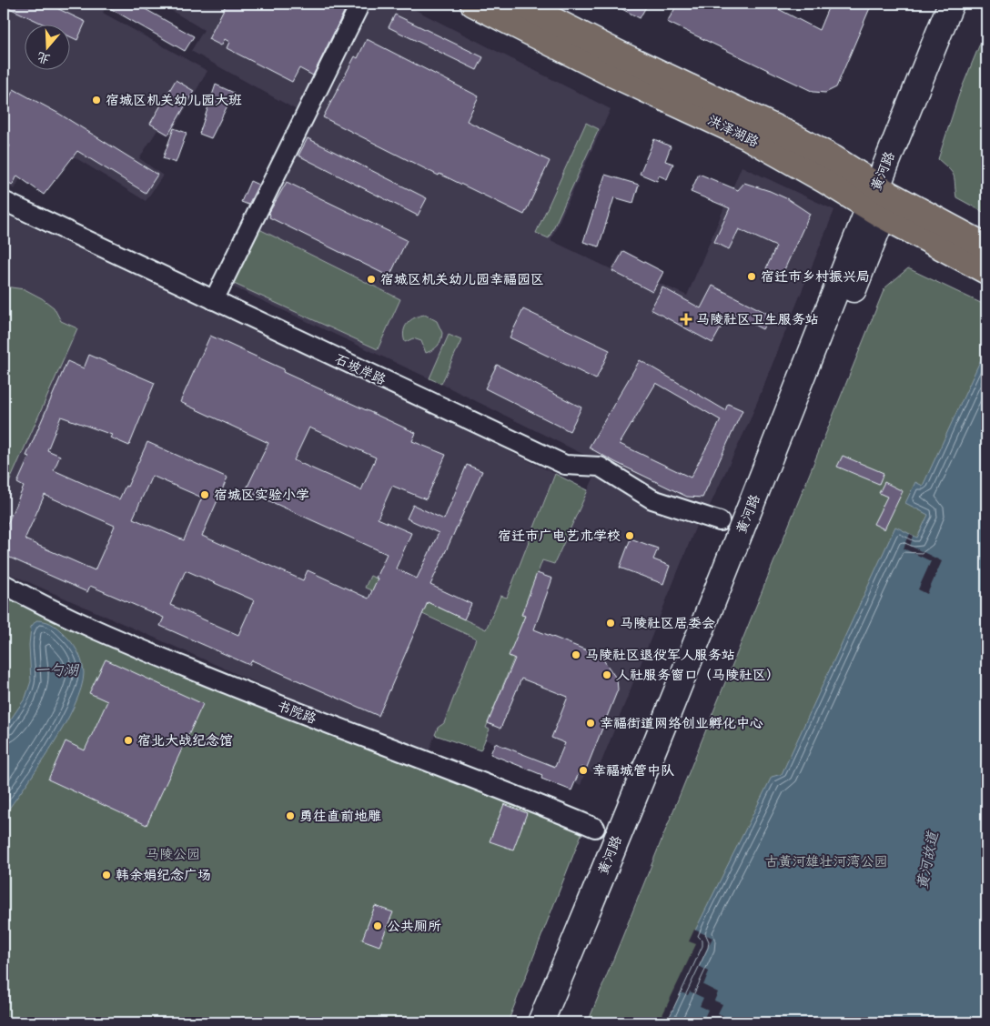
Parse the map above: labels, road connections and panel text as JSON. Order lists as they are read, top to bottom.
{
  "streets": {
    "main road": ["洪泽湖路", "黄河路"],
    "street": ["石坡岸路", "书院路"]
  },
  "crossings": [
    ["洪泽湖路", "黄河路"]
  ],
  "water": ["一勺湖", "黄河故道"],
  "parks": ["马陵公园", "古黄河雄壮河湾公园"],
  "places": {
    "other": [
      "宿城区机关幼儿园大班",
      "宿迁市乡村振兴局",
      "宿城区机关幼儿园幸福园区",
      "宿城区实验小学",
      "宿迁市广电艺术学校",
      "马陵社区居委会",
      "马陵社区退役军人服务站",
      "人社服务窗口（马陵社区）",
      "幸福街道网络创业孵化中心",
      "宿北大战纪念馆",
      "幸福城管中队",
      "勇往直前地雕",
      "韩余娟纪念广场",
      "公共厕所"
    ],
    "health": ["马陵社区卫生服务站"]
  },
  "north": "bottom"
}
